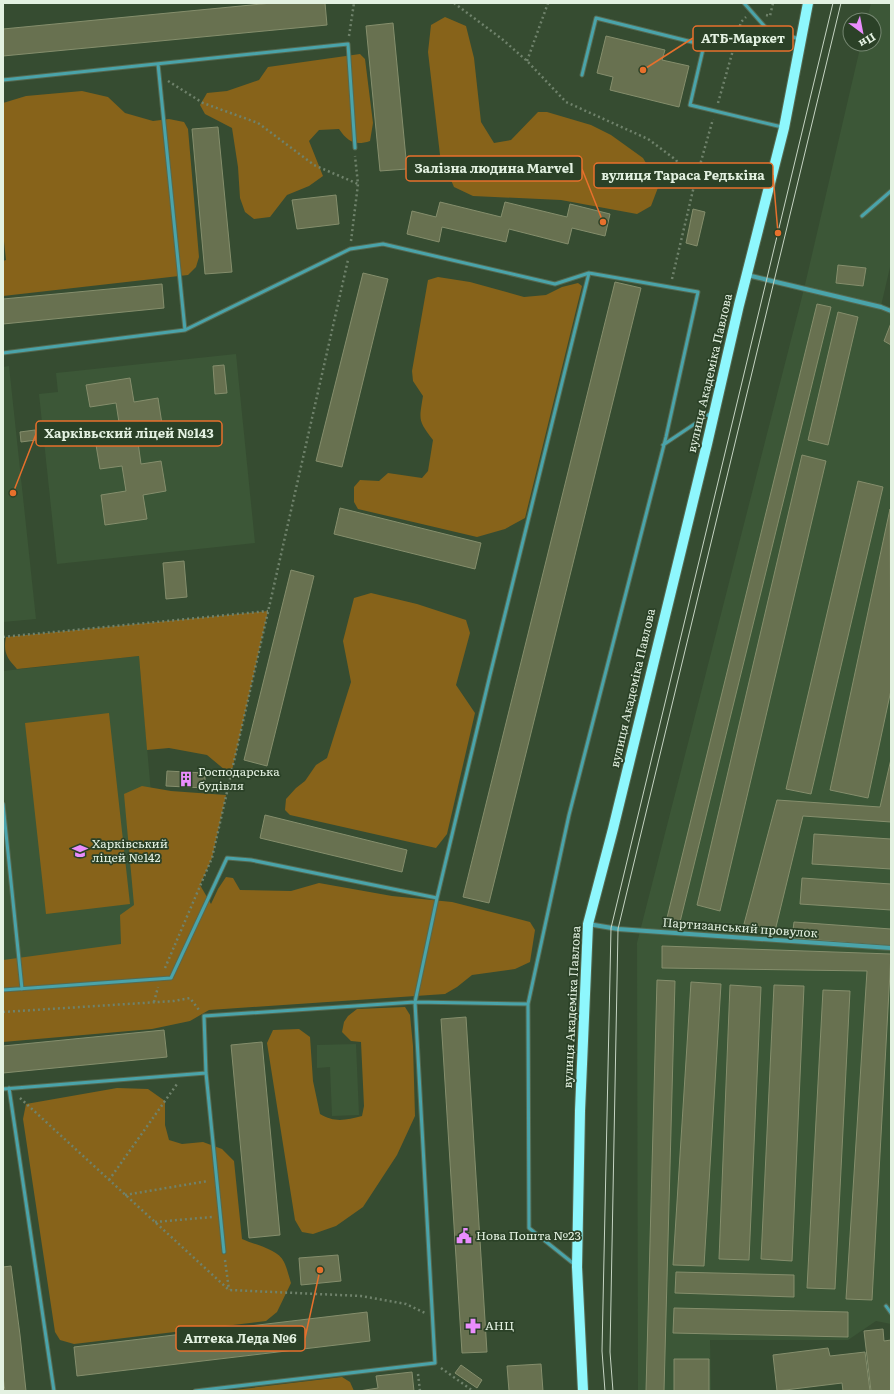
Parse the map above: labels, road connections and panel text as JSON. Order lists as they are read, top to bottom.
{
  "streets": {
    "main road": ["вулиця Академіка Павлова"],
    "street": ["Партизанський провулок"]
  },
  "crossings": [
    ["вулиця Академіка Павлова", "Партизанський провулок"]
  ],
  "places": {
    "other": [
      "АТБ-Маркет",
      "Залізна людина Marvel",
      "вулиця Тараса Редькіна",
      "Харківьский ліцей №143",
      "Аптека Леда №6"
    ],
    "building": ["Господарська будівля"],
    "school or university": ["Харківський ліцей №142"],
    "public building": ["Нова Пошта №23"],
    "pharmacy": ["АНЦ"]
  },
  "north": "bottom right"
}
